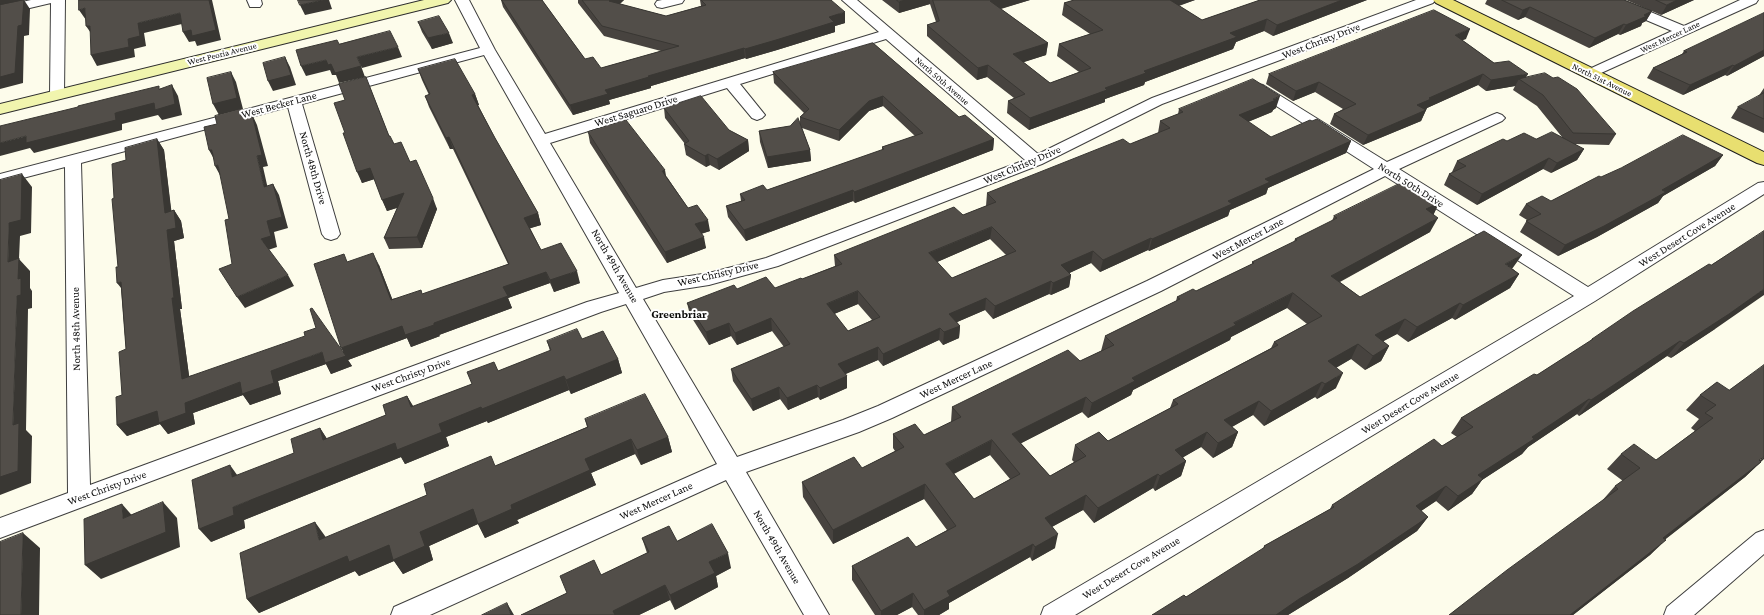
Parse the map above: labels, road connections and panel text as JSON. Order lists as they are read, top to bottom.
{
  "streets": {
    "main road": ["West Peoria Avenue", "North 51st Avenue"],
    "street": [
      "West Mercer Lane",
      "West Christy Drive",
      "North 50th Avenue",
      "West Becker Lane",
      "West Saguaro Drive",
      "North 48th Drive",
      "North 50th Drive",
      "West Desert Cove Avenue",
      "North 49th Avenue",
      "North 48th Avenue"
    ]
  },
  "crossings": [
    ["West Mercer Lane", "North 51st Avenue"],
    ["West Mercer Lane", "North 50th Drive"],
    ["West Mercer Lane", "North 49th Avenue"],
    ["West Christy Drive", "North 50th Avenue"],
    ["West Christy Drive", "North 50th Drive"],
    ["West Christy Drive", "North 49th Avenue"],
    ["West Christy Drive", "North 48th Avenue"],
    ["North 50th Avenue", "West Saguaro Drive"],
    ["West Becker Lane", "North 48th Drive"],
    ["West Becker Lane", "North 49th Avenue"],
    ["West Becker Lane", "North 48th Avenue"],
    ["West Saguaro Drive", "North 49th Avenue"],
    ["North 50th Drive", "West Desert Cove Avenue"]
  ],
  "districts": ["Greenbriar"]
}
